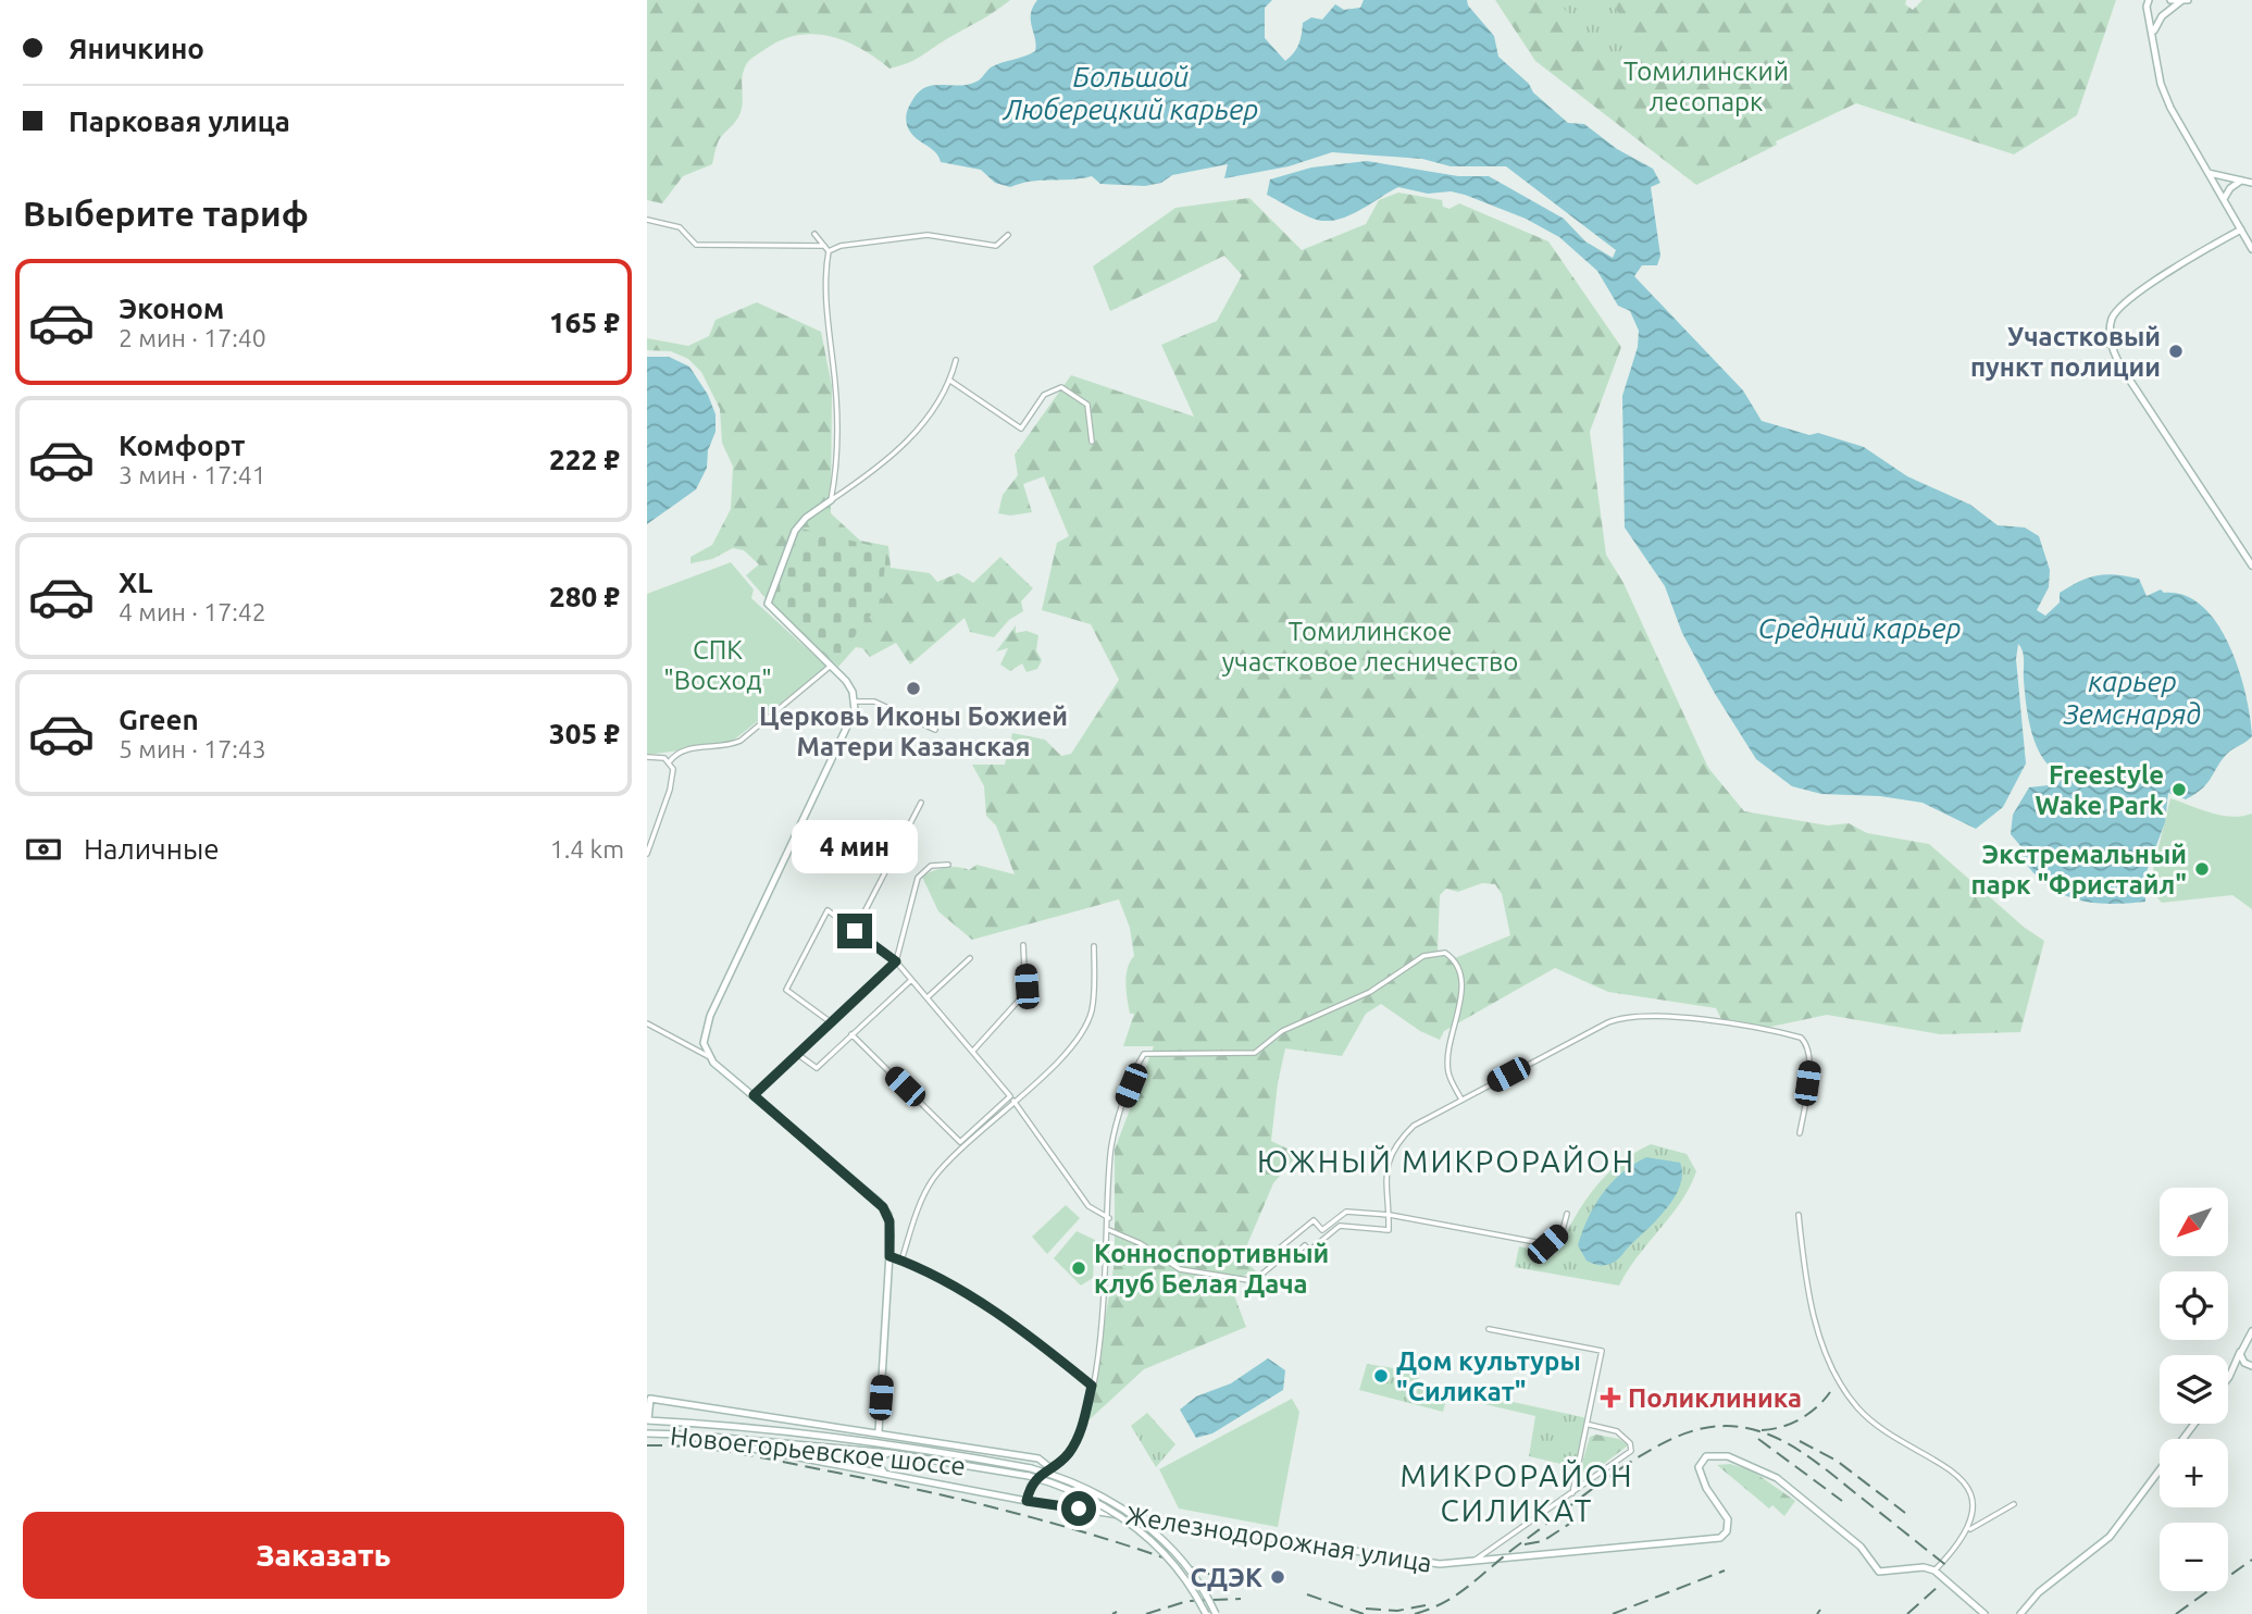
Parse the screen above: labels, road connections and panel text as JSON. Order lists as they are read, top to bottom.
{
  "streets": {
    "street": ["Новоегорьевское шоссе", "Железнодорожная улица"]
  },
  "crossings": [
    ["Новоегорьевское шоссе", "Железнодорожная улица"]
  ],
  "districts": ["ЮЖНЫЙ МИКРОРАЙОН", "МИКРОРАЙОН СИЛИКАТ"],
  "water": ["Большой Люберецкий карьер", "Средний карьер", "карьер Земснаряд"],
  "parks": ["Томилинский лесопарк", "Томилинское участковое лесничество", "СПК \"Восход\""],
  "places": {
    "other": [
      "Участковый пункт полиции",
      "Церковь Иконы Божией Матери Казанская",
      "Freestyle Wake Park",
      "Экстремальный парк \"Фристайл\"",
      "Конноспортивный клуб Белая Дача",
      "Дом культуры \"Силикат\"",
      "СДЭК"
    ],
    "health": ["Поликлиника"]
  },
  "north": "bottom left",
  "page": {
    "banner": ["Яничкино", "Парковая улица"],
    "heading": "Выберите тариф",
    "list": [
      {
        "name": "Эконом",
        "note": "2 мин · 17:40",
        "value": "165 ₽"
      },
      {
        "name": "Комфорт",
        "note": "3 мин · 17:41",
        "value": "222 ₽"
      },
      {
        "name": "XL",
        "note": "4 мин · 17:42",
        "value": "280 ₽"
      },
      {
        "name": "Green",
        "note": "5 мин · 17:43",
        "value": "305 ₽"
      }
    ],
    "pay": ["Наличные", "1.4 km"],
    "bubble": "4 мин",
    "map_buttons": ["+", "−"],
    "buttons": "Заказать"
  }
}
